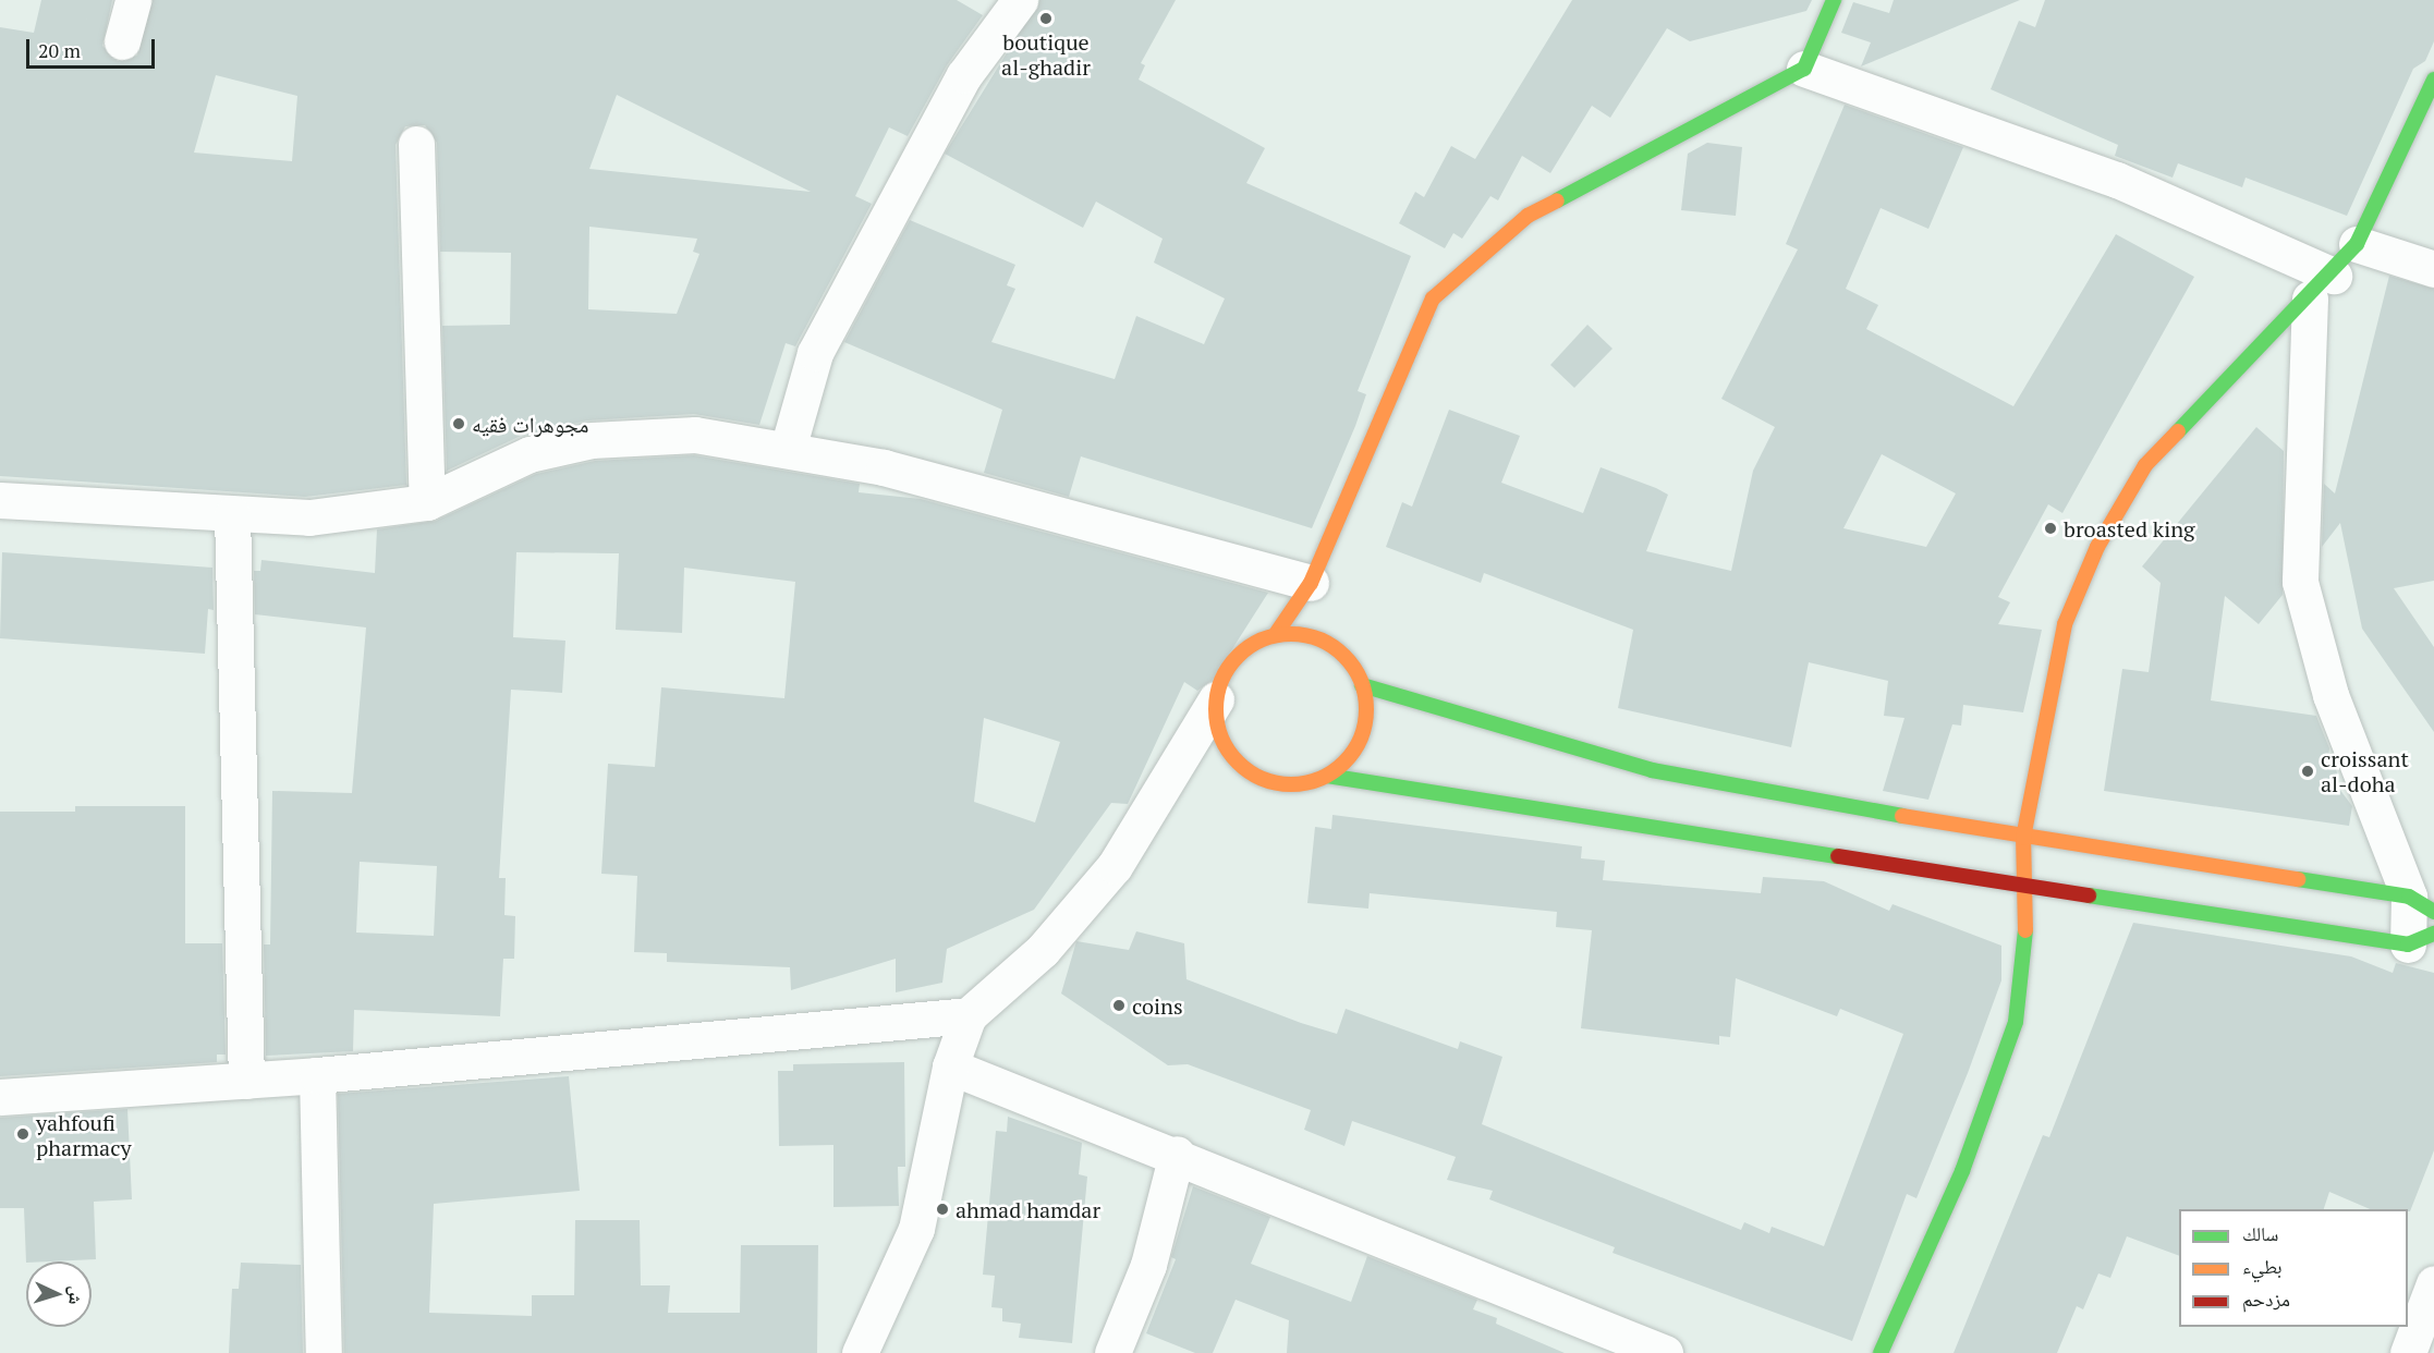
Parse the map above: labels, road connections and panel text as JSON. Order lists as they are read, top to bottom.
{
  "places": [
    "boutique al-ghadir",
    "مجوهرات فقيه",
    "broasted king",
    "croissant al-doha",
    "coins",
    "yahfoufi pharmacy",
    "ahmad hamdar"
  ],
  "legend": ["سالك", "بطيء", "مزدحم"],
  "scale_bar": "20 m",
  "north": "right"
}
